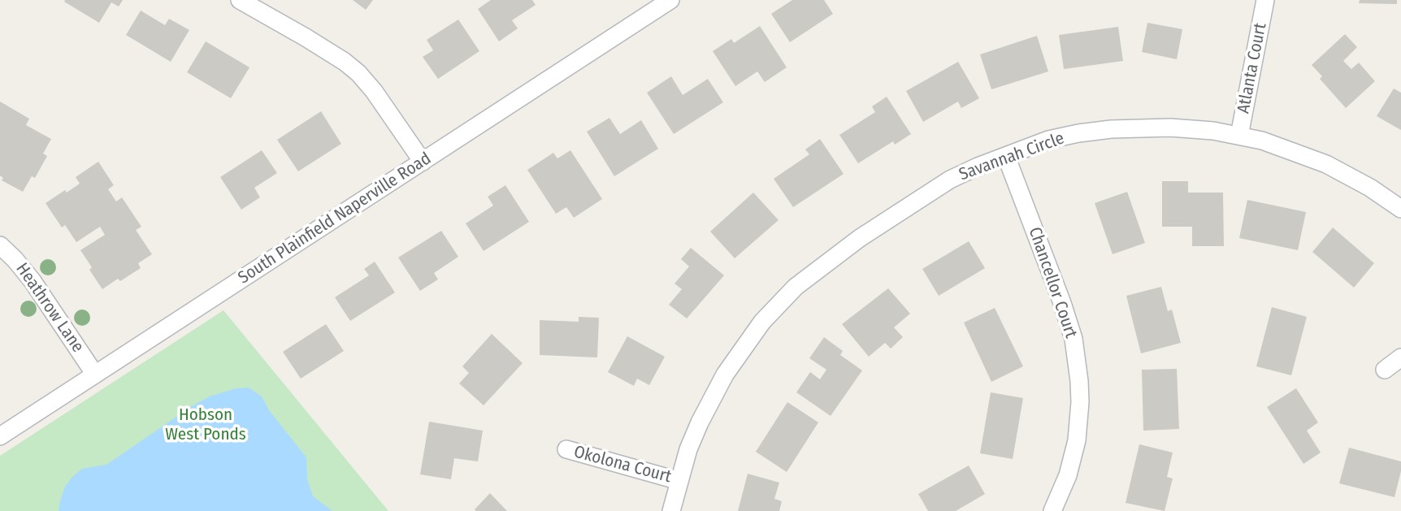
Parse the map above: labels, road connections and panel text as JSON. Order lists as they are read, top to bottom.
{
  "streets": {
    "street": [
      "Atlanta Court",
      "Savannah Circle",
      "South Plainfield Naperville Road",
      "Chancellor Court",
      "Heathrow Lane",
      "Okolona Court"
    ]
  },
  "crossings": [
    ["Atlanta Court", "Savannah Circle"],
    ["Savannah Circle", "Chancellor Court"],
    ["Savannah Circle", "Okolona Court"],
    ["South Plainfield Naperville Road", "Heathrow Lane"]
  ],
  "parks": ["Hobson West Ponds"]
}
